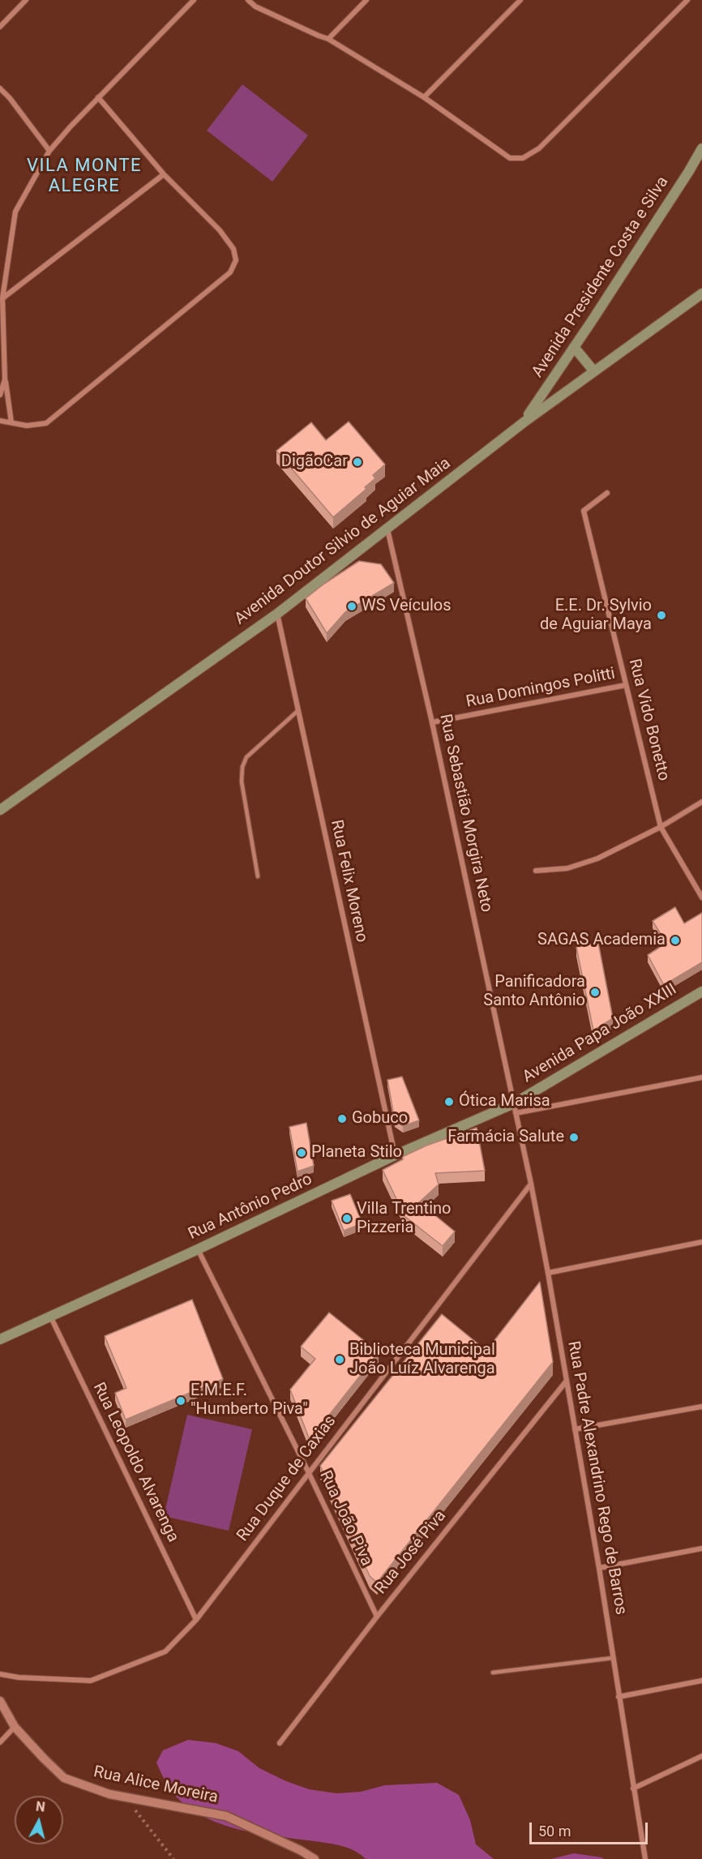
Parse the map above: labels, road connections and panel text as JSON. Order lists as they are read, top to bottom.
{
  "streets": {
    "main road": [
      "Avenida Presidente Costa e Silva",
      "Avenida Doutor Silvio de Aguiar Maia",
      "Avenida Papa João XXIII",
      "Rua Antônio Pedro"
    ],
    "street": [
      "Rua Domingos Politti",
      "Rua Vido Bonetto",
      "Rua Sebastião Morgira Neto",
      "Rua Felix Moreno",
      "Rua Leopoldo Alvarenga",
      "Rua Padre Alexandrino Rego de Barros",
      "Rua Duque de Caxias",
      "Rua João Piva",
      "Rua José Piva",
      "Rua Alice Moreira"
    ]
  },
  "crossings": [
    ["Avenida Presidente Costa e Silva", "Avenida Doutor Silvio de Aguiar Maia"],
    ["Avenida Doutor Silvio de Aguiar Maia", "Rua Sebastião Morgira Neto"],
    ["Avenida Doutor Silvio de Aguiar Maia", "Rua Felix Moreno"],
    ["Rua Domingos Politti", "Rua Vido Bonetto"],
    ["Rua Domingos Politti", "Rua Sebastião Morgira Neto"],
    ["Rua Sebastião Morgira Neto", "Avenida Papa João XXIII"],
    ["Rua Sebastião Morgira Neto", "Rua Antônio Pedro"],
    ["Rua Sebastião Morgira Neto", "Rua Padre Alexandrino Rego de Barros"],
    ["Rua Felix Moreno", "Rua Antônio Pedro"],
    ["Avenida Papa João XXIII", "Rua Antônio Pedro"],
    ["Avenida Papa João XXIII", "Rua Padre Alexandrino Rego de Barros"],
    ["Rua Antônio Pedro", "Rua Leopoldo Alvarenga"],
    ["Rua Antônio Pedro", "Rua Padre Alexandrino Rego de Barros"],
    ["Rua Antônio Pedro", "Rua João Piva"],
    ["Rua Leopoldo Alvarenga", "Rua Duque de Caxias"],
    ["Rua Padre Alexandrino Rego de Barros", "Rua Duque de Caxias"],
    ["Rua Padre Alexandrino Rego de Barros", "Rua José Piva"],
    ["Rua Duque de Caxias", "Rua João Piva"],
    ["Rua João Piva", "Rua José Piva"]
  ],
  "districts": ["VILA MONTE ALEGRE"],
  "places": [
    "DigãoCar",
    "WS Veículos",
    "E.E. Dr. Sylvio de Aguiar Maya",
    "SAGAS Academia",
    "Panificadora Santo Antônio",
    "Ótica Marisa",
    "Gobuco",
    "Farmácia Salute",
    "Planeta Stilo",
    "Villa Trentino Pizzeria",
    "Biblioteca Municipal João Luíz Alvarenga",
    "E.M.E.F. \"Humberto Piva\""
  ],
  "scale_bar": "50 m",
  "north": "top"
}
